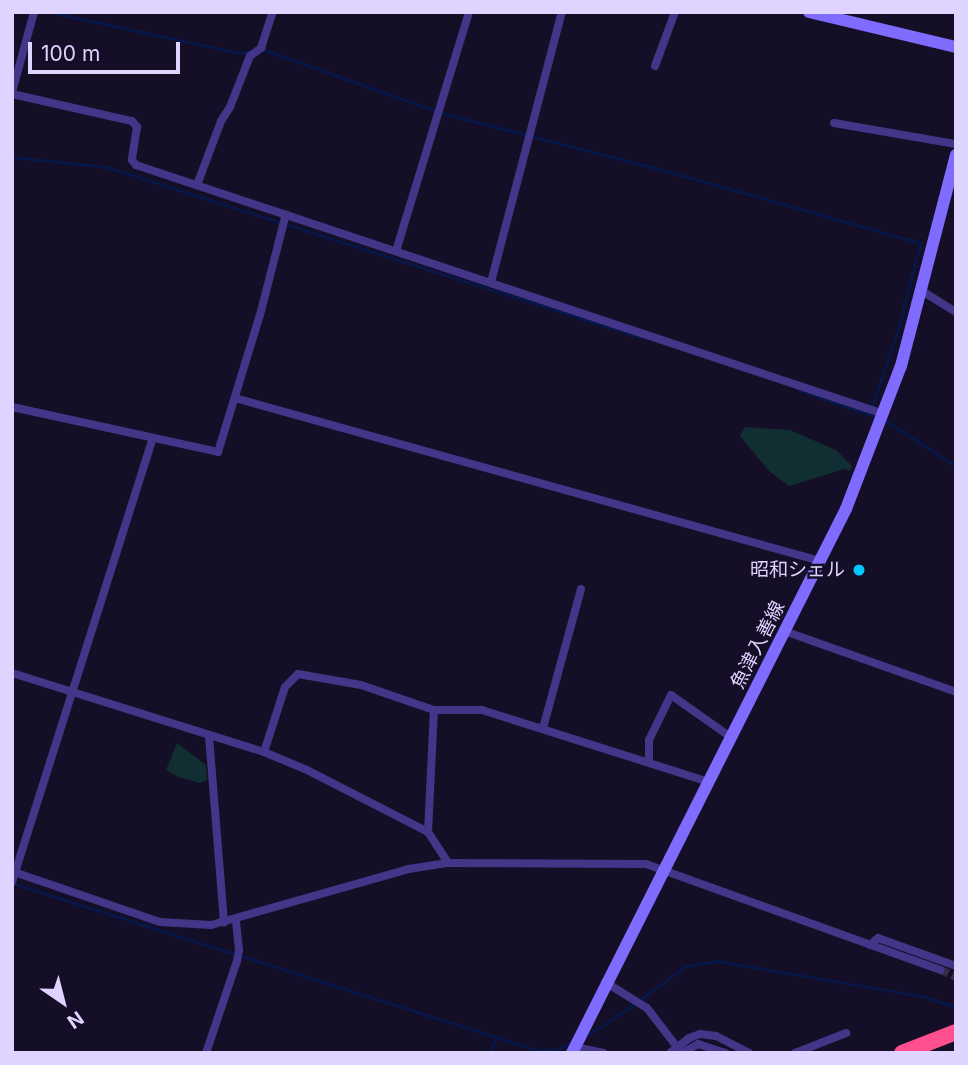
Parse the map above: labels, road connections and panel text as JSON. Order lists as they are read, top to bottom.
{
  "streets": {
    "main road": ["魚津入善線"]
  },
  "places": ["昭和シェル"],
  "scale_bar": "100 m",
  "north": "bottom right"
}
